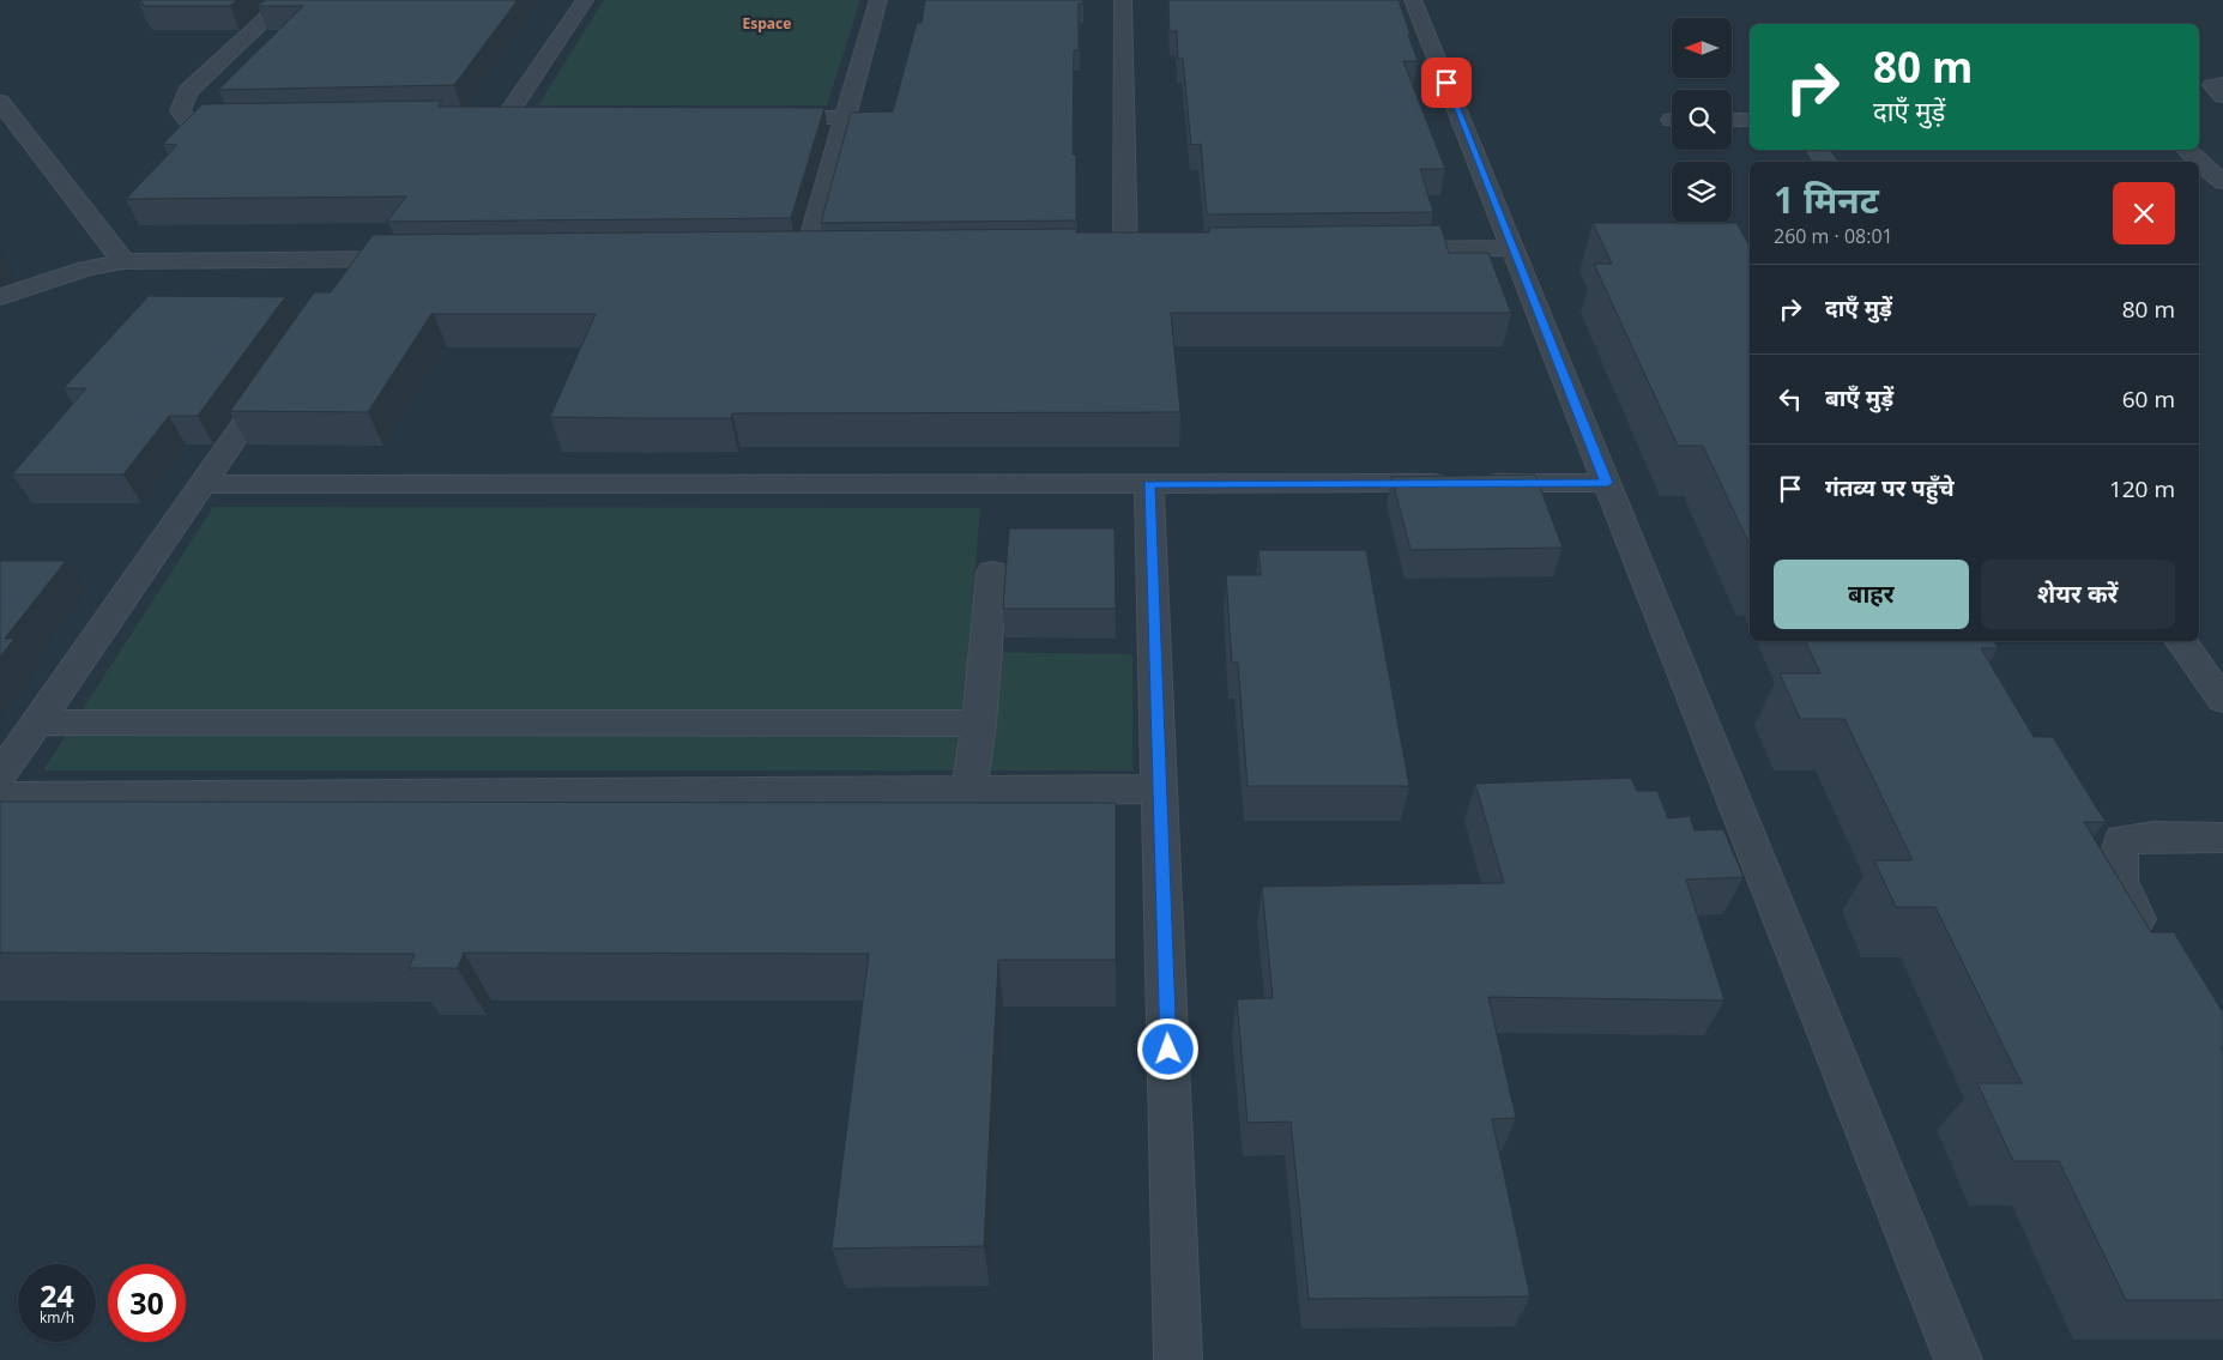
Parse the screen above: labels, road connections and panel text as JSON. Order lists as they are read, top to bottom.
{
  "districts": ["Espace"],
  "north": "left",
  "page": {
    "turn": ["80 m", "दाएँ मुड़ें"],
    "heading": ["1 मिनट", "260 m · 08:01"],
    "list": [
      {
        "name": "दाएँ मुड़ें",
        "value": "80 m"
      },
      {
        "name": "बाएँ मुड़ें",
        "value": "60 m"
      },
      {
        "name": "गंतव्य पर पहुँचे",
        "value": "120 m"
      }
    ],
    "buttons": ["बाहर", "शेयर करें"],
    "speed": "24 km/h",
    "limit": "30"
  }
}
